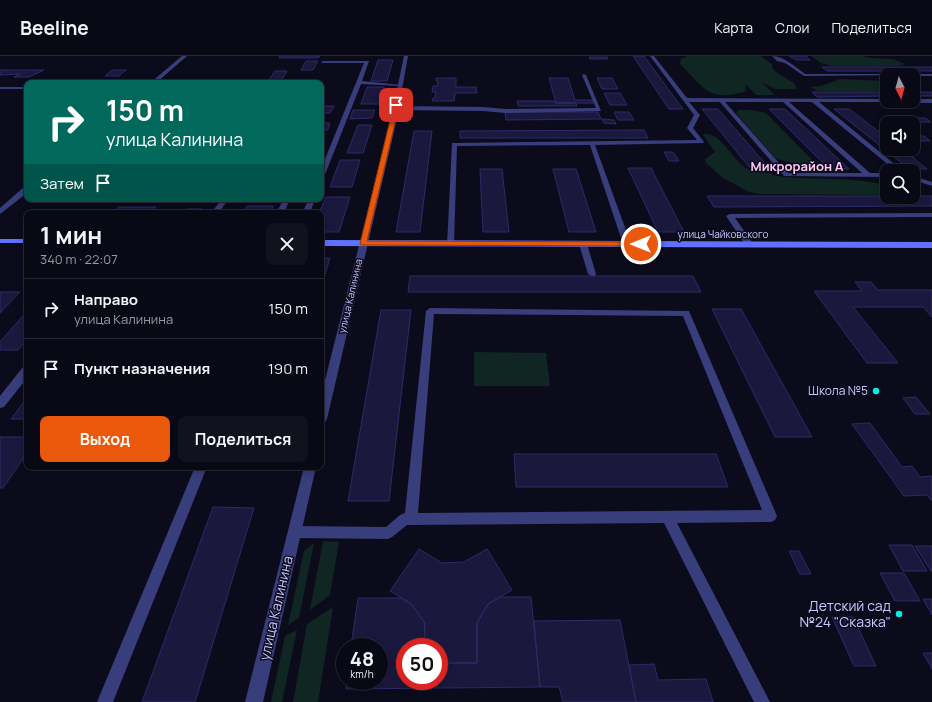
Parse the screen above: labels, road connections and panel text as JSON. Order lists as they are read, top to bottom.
{
  "streets": {
    "main road": ["улица Чайковского"],
    "street": ["улица Калинина"]
  },
  "crossings": [
    ["улица Чайковского", "улица Калинина"]
  ],
  "districts": ["Микрорайон А"],
  "places": ["Школа №5", "Детский сад №24 \"Сказка\""],
  "north": "bottom",
  "page": {
    "header": "Beeline",
    "nav": ["Карта", "Слои", "Поделиться"],
    "turn": ["150 m", "улица Калинина"],
    "then": "Затем",
    "heading": ["1 мин", "340 m · 22:07"],
    "list": [
      {
        "name": "Направо",
        "note": "улица Калинина",
        "value": "150 m"
      },
      {
        "name": "Пункт назначения",
        "value": "190 m"
      }
    ],
    "buttons": ["Выход", "Поделиться"],
    "speed": "48 km/h",
    "limit": "50"
  }
}
